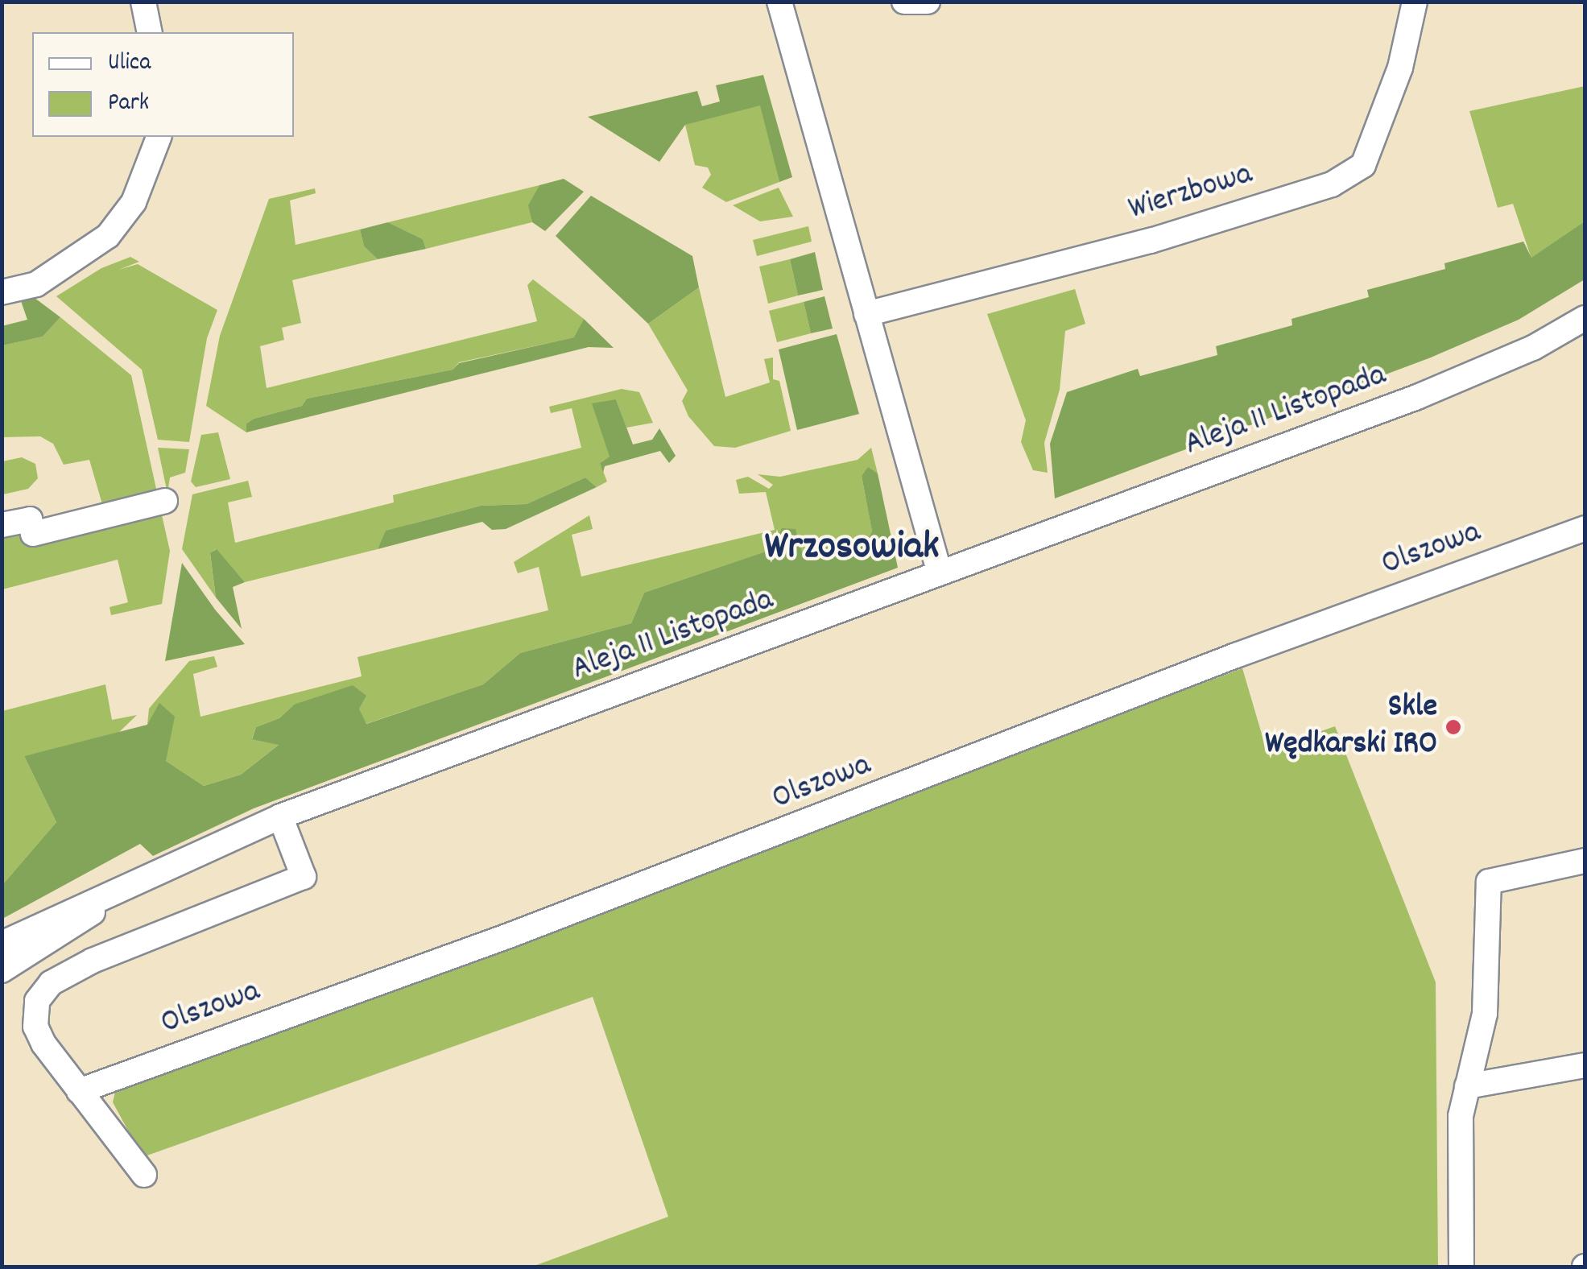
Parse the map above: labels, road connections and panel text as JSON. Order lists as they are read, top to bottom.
{
  "streets": {
    "street": ["Wierzbowa", "Aleja 11 Listopada", "Olszowa"]
  },
  "districts": ["Wrzosowiak"],
  "places": ["Skle Wędkarski IRO"],
  "legend": ["Ulica", "Park"]
}
